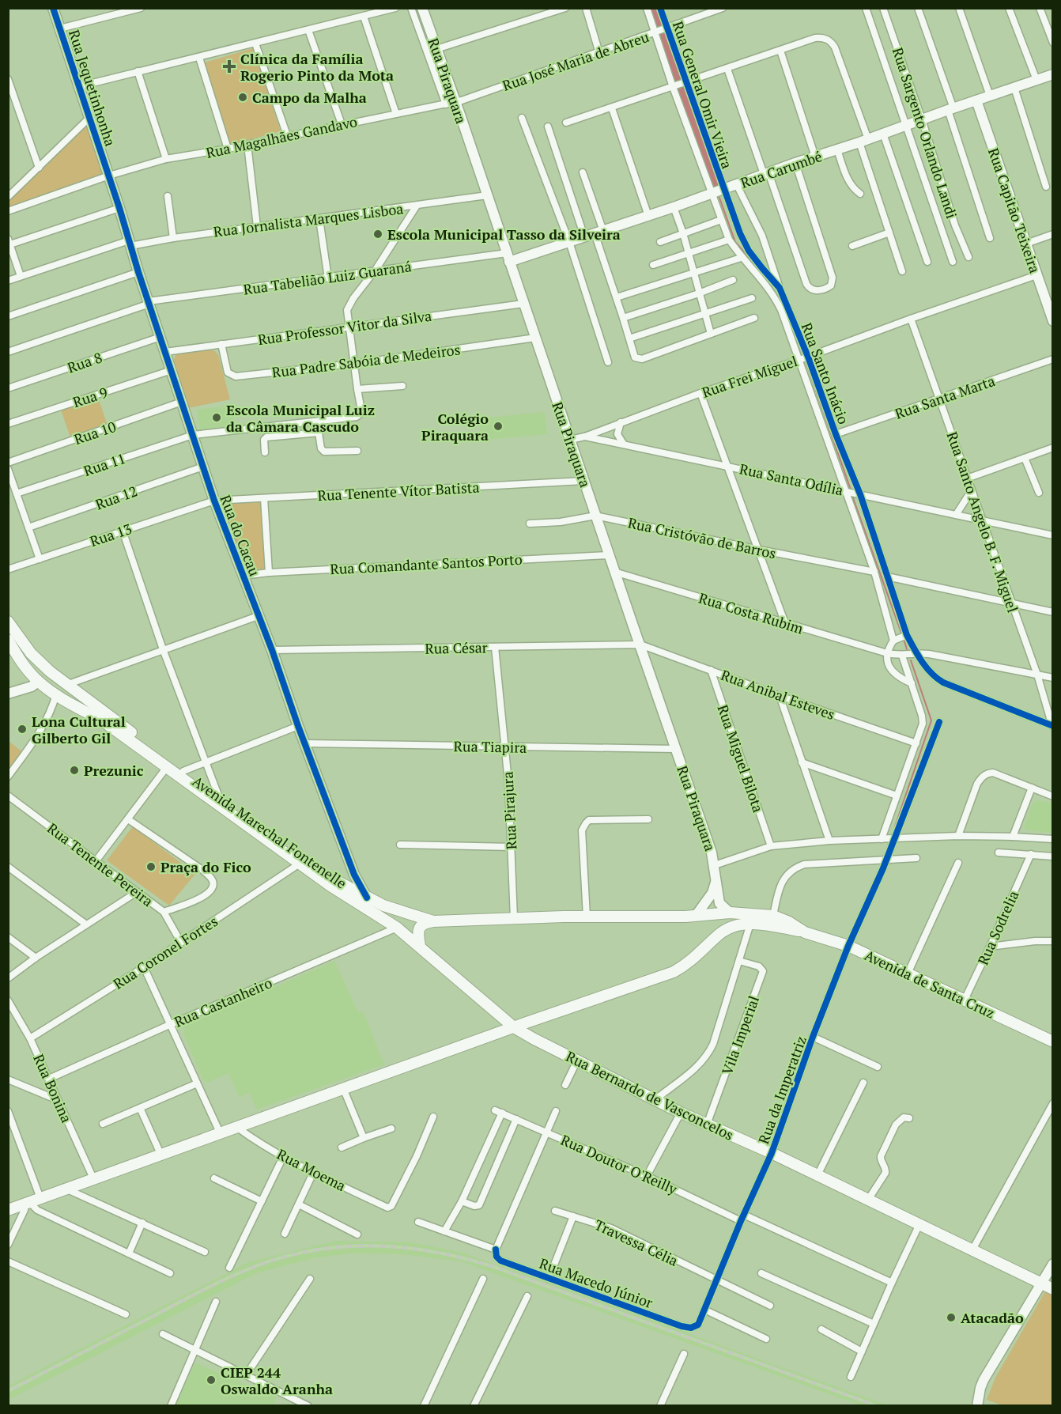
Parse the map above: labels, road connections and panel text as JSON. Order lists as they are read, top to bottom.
{
  "streets": {
    "main road": ["Avenida Marechal Fontenelle", "Avenida de Santa Cruz", "Rua Bernardo de Vasconcelos"],
    "street": [
      "Rua José Maria de Abreu",
      "Rua Piraquara",
      "Rua Jequetinhonha",
      "Rua General Omir Vieira",
      "Rua Sargento Orlando Landi",
      "Rua Magalhães Gandavo",
      "Rua Carumbé",
      "Rua Capitão Teixeira",
      "Rua Jornalista Marques Lisboa",
      "Rua Tabelião Luiz Guaraná",
      "Rua Professor Vitor da Silva",
      "Rua Padre Sabóia de Medeiros",
      "Rua 8",
      "Rua Santo Inácio",
      "Rua Frei Miguel",
      "Rua 9",
      "Rua Santa Marta",
      "Rua 10",
      "Rua 11",
      "Rua Santa Odília",
      "Rua Tenente Vítor Batista",
      "Rua 12",
      "Rua Santo Angelo B. F. Miguel",
      "Rua 13",
      "Rua do Cacau",
      "Rua Cristóvão de Barros",
      "Rua Comandante Santos Porto",
      "Rua Costa Rubim",
      "Rua César",
      "Rua Anibal Esteves",
      "Rua Tiapira",
      "Rua Miguel Bilota",
      "Rua Pirajura",
      "Rua Tenente Pereira",
      "Rua Sodrelia",
      "Rua Coronel Fortes",
      "Rua Castanheiro",
      "Vila Imperial",
      "Rua Bonina",
      "Rua da Imperatriz",
      "Rua Doutor O'Reilly",
      "Rua Moema",
      "Travessa Célia",
      "Rua Macedo Júnior"
    ]
  },
  "crossings": [
    ["Rua José Maria de Abreu", "Rua Piraquara"],
    ["Rua José Maria de Abreu", "Rua General Omir Vieira"],
    ["Rua José Maria de Abreu", "Rua Magalhães Gandavo"],
    ["Rua Piraquara", "Rua Magalhães Gandavo"],
    ["Rua Piraquara", "Rua Carumbé"],
    ["Rua Piraquara", "Rua Jornalista Marques Lisboa"],
    ["Rua Piraquara", "Rua Tabelião Luiz Guaraná"],
    ["Rua Piraquara", "Rua Professor Vitor da Silva"],
    ["Rua Piraquara", "Rua Padre Sabóia de Medeiros"],
    ["Rua Piraquara", "Rua Frei Miguel"],
    ["Rua Piraquara", "Rua Tenente Vítor Batista"],
    ["Rua Piraquara", "Rua Cristóvão de Barros"],
    ["Rua Piraquara", "Rua Comandante Santos Porto"],
    ["Rua Piraquara", "Rua Costa Rubim"],
    ["Rua Piraquara", "Rua César"],
    ["Rua Piraquara", "Rua Anibal Esteves"],
    ["Rua Piraquara", "Rua Tiapira"],
    ["Rua Piraquara", "Avenida de Santa Cruz"],
    ["Rua Jequetinhonha", "Rua Magalhães Gandavo"],
    ["Rua Jequetinhonha", "Rua do Cacau"],
    ["Rua General Omir Vieira", "Rua Carumbé"],
    ["Rua General Omir Vieira", "Rua Santo Inácio"],
    ["Rua Sargento Orlando Landi", "Rua Carumbé"],
    ["Rua Magalhães Gandavo", "Rua do Cacau"],
    ["Rua Carumbé", "Rua Capitão Teixeira"],
    ["Rua Carumbé", "Rua Tabelião Luiz Guaraná"],
    ["Rua Carumbé", "Rua Santo Inácio"],
    ["Rua Capitão Teixeira", "Rua Frei Miguel"],
    ["Rua Jornalista Marques Lisboa", "Rua do Cacau"],
    ["Rua Tabelião Luiz Guaraná", "Rua do Cacau"],
    ["Rua Professor Vitor da Silva", "Rua Padre Sabóia de Medeiros"],
    ["Rua Professor Vitor da Silva", "Rua do Cacau"],
    ["Rua 8", "Rua do Cacau"],
    ["Rua Santo Inácio", "Rua Frei Miguel"],
    ["Rua Santo Inácio", "Rua Santa Marta"],
    ["Rua Santo Inácio", "Rua Santa Odília"],
    ["Rua Santo Inácio", "Rua Cristóvão de Barros"],
    ["Rua Santo Inácio", "Rua Costa Rubim"],
    ["Rua Frei Miguel", "Rua Santa Odília"],
    ["Rua Frei Miguel", "Rua Santo Angelo B. F. Miguel"],
    ["Rua 9", "Rua do Cacau"],
    ["Rua Santa Marta", "Rua Santo Angelo B. F. Miguel"],
    ["Rua 10", "Rua do Cacau"],
    ["Rua 11", "Rua do Cacau"],
    ["Rua Santa Odília", "Rua Santo Angelo B. F. Miguel"],
    ["Rua Tenente Vítor Batista", "Rua 13"],
    ["Rua Tenente Vítor Batista", "Rua do Cacau"],
    ["Rua 12", "Rua do Cacau"],
    ["Rua Santo Angelo B. F. Miguel", "Rua Costa Rubim"],
    ["Rua 13", "Rua do Cacau"],
    ["Rua do Cacau", "Rua Comandante Santos Porto"],
    ["Rua do Cacau", "Rua César"],
    ["Rua do Cacau", "Rua Tiapira"],
    ["Rua do Cacau", "Avenida Marechal Fontenelle"],
    ["Rua César", "Rua Anibal Esteves"],
    ["Rua César", "Rua Pirajura"],
    ["Rua Anibal Esteves", "Rua Miguel Bilota"],
    ["Rua Tiapira", "Rua Pirajura"],
    ["Rua Pirajura", "Avenida Marechal Fontenelle"],
    ["Avenida Marechal Fontenelle", "Rua Coronel Fortes"],
    ["Avenida Marechal Fontenelle", "Avenida de Santa Cruz"],
    ["Avenida Marechal Fontenelle", "Rua Castanheiro"],
    ["Avenida Marechal Fontenelle", "Rua Bernardo de Vasconcelos"],
    ["Rua Tenente Pereira", "Rua Coronel Fortes"],
    ["Rua Sodrelia", "Avenida de Santa Cruz"],
    ["Rua Coronel Fortes", "Rua Bonina"],
    ["Avenida de Santa Cruz", "Rua da Imperatriz"],
    ["Rua Castanheiro", "Rua Bonina"],
    ["Vila Imperial", "Rua Bernardo de Vasconcelos"],
    ["Rua da Imperatriz", "Rua Bernardo de Vasconcelos"],
    ["Rua da Imperatriz", "Rua Doutor O'Reilly"],
    ["Rua da Imperatriz", "Travessa Célia"],
    ["Rua da Imperatriz", "Rua Macedo Júnior"]
  ],
  "places": {
    "health": ["Clínica da Família Rogerio Pinto da Mota"],
    "other": [
      "Campo da Malha",
      "Escola Municipal Tasso da Silveira",
      "Escola Municipal Luiz da Câmara Cascudo",
      "Colégio Piraquara",
      "Lona Cultural Gilberto Gil",
      "Prezunic",
      "Praça do Fico",
      "Atacadão",
      "CIEP 244 Oswaldo Aranha"
    ]
  }
}
